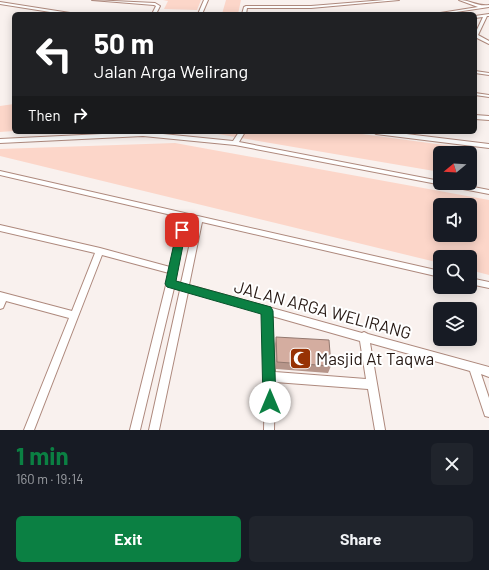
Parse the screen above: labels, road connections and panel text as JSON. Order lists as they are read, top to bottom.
{
  "streets": {
    "street": ["JALAN ARGA WELIRANG"]
  },
  "places": {
    "mosque": ["Masjid At Taqwa"]
  },
  "north": "left",
  "page": {
    "turn": ["50 m", "Jalan Arga Welirang"],
    "then": "Then",
    "heading": ["1 min", "160 m · 19:14"],
    "buttons": ["Exit", "Share"]
  }
}
